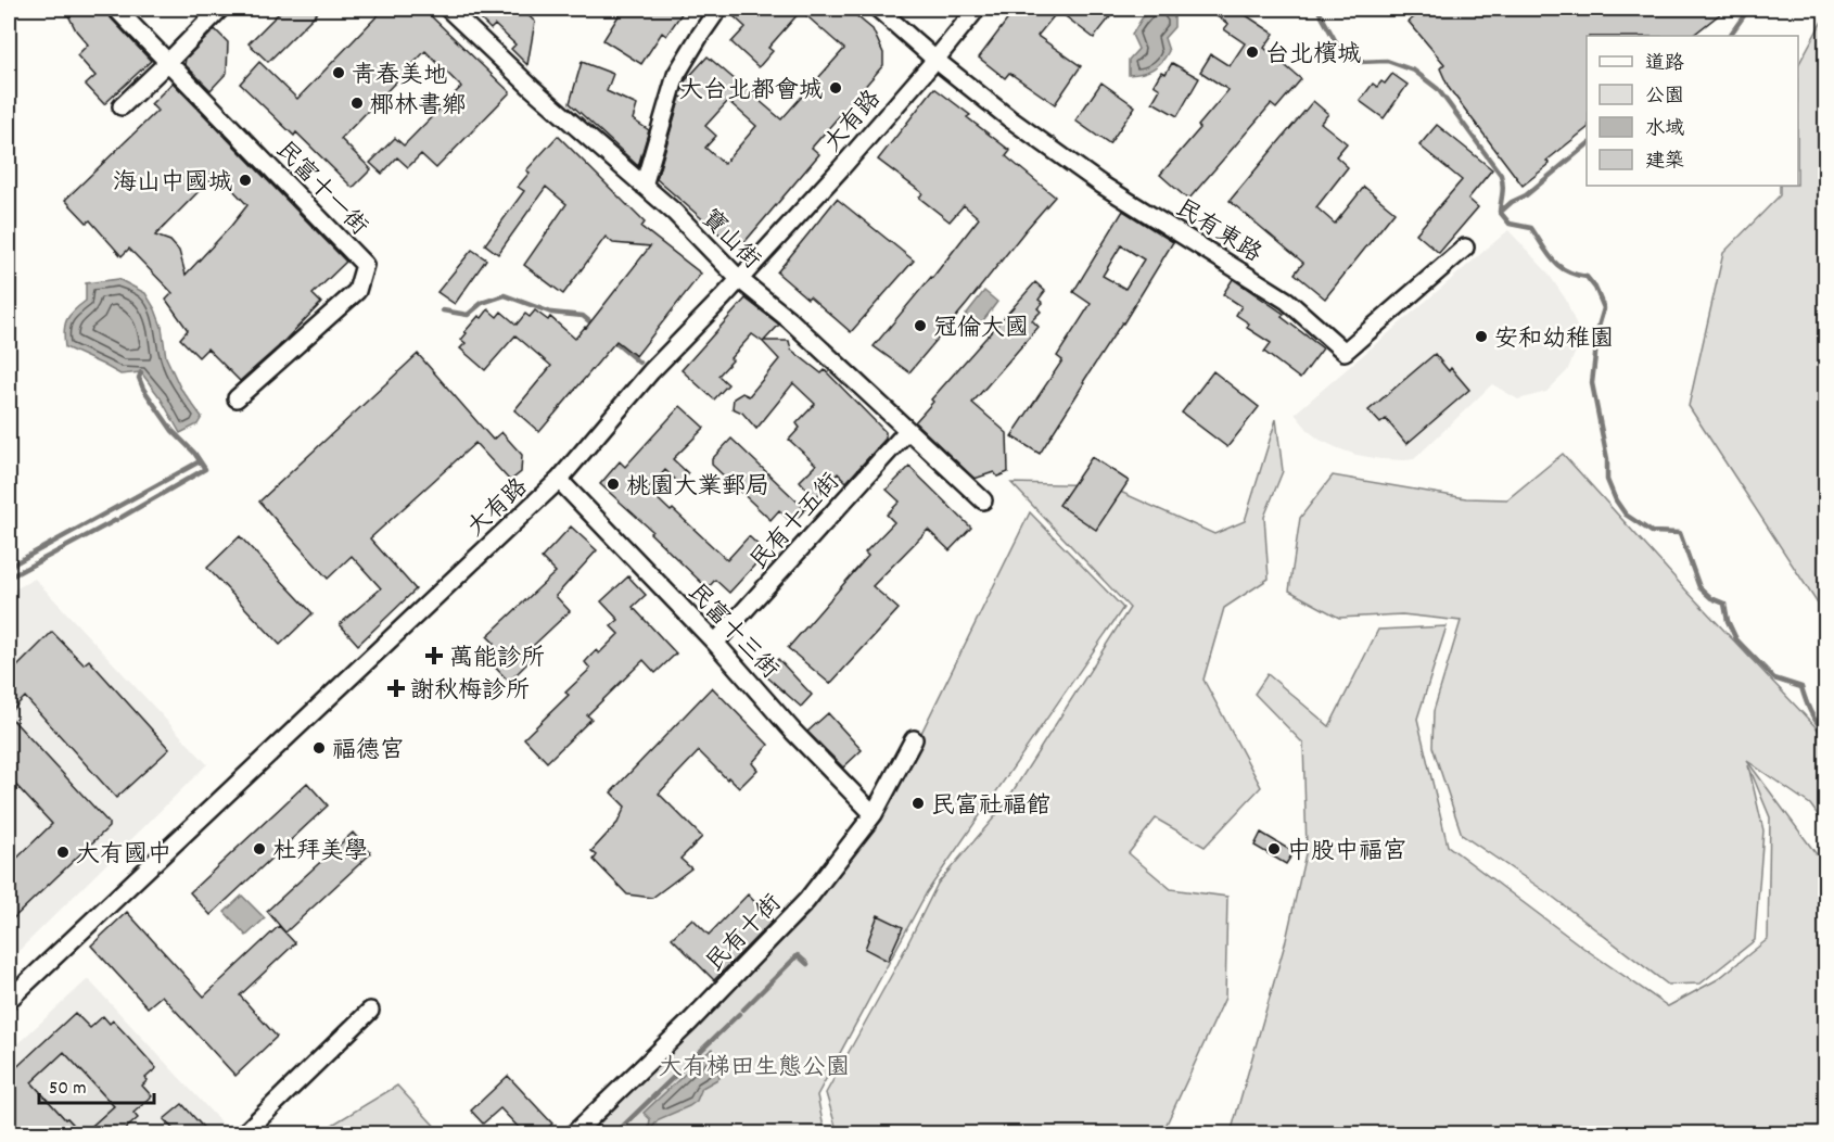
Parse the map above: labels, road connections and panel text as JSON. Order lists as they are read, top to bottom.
{
  "streets": {
    "street": [
      "大有路",
      "民富十一街",
      "民有東路",
      "寶山街",
      "民有十五街",
      "民富十三街",
      "民有十街"
    ]
  },
  "crossings": [
    ["大有路", "民有東路"],
    ["大有路", "寶山街"],
    ["大有路", "民富十三街"],
    ["寶山街", "民有十五街"],
    ["民有十五街", "民富十三街"],
    ["民富十三街", "民有十街"]
  ],
  "parks": ["大有梯田生態公園"],
  "places": {
    "other": [
      "台北檳城",
      "青春美地",
      "大台北都會城",
      "椰林書鄉",
      "海山中國城",
      "冠倫大國",
      "安和幼稚園",
      "桃園大業郵局",
      "福德宮",
      "民富社福館",
      "杜拜美學",
      "中股中福宮",
      "大有國中"
    ],
    "health": ["萬能診所", "謝秋梅診所"]
  },
  "legend": [
    "道路",
    "公園",
    "水域",
    "建築"
  ],
  "scale_bar": "50 m"
}
